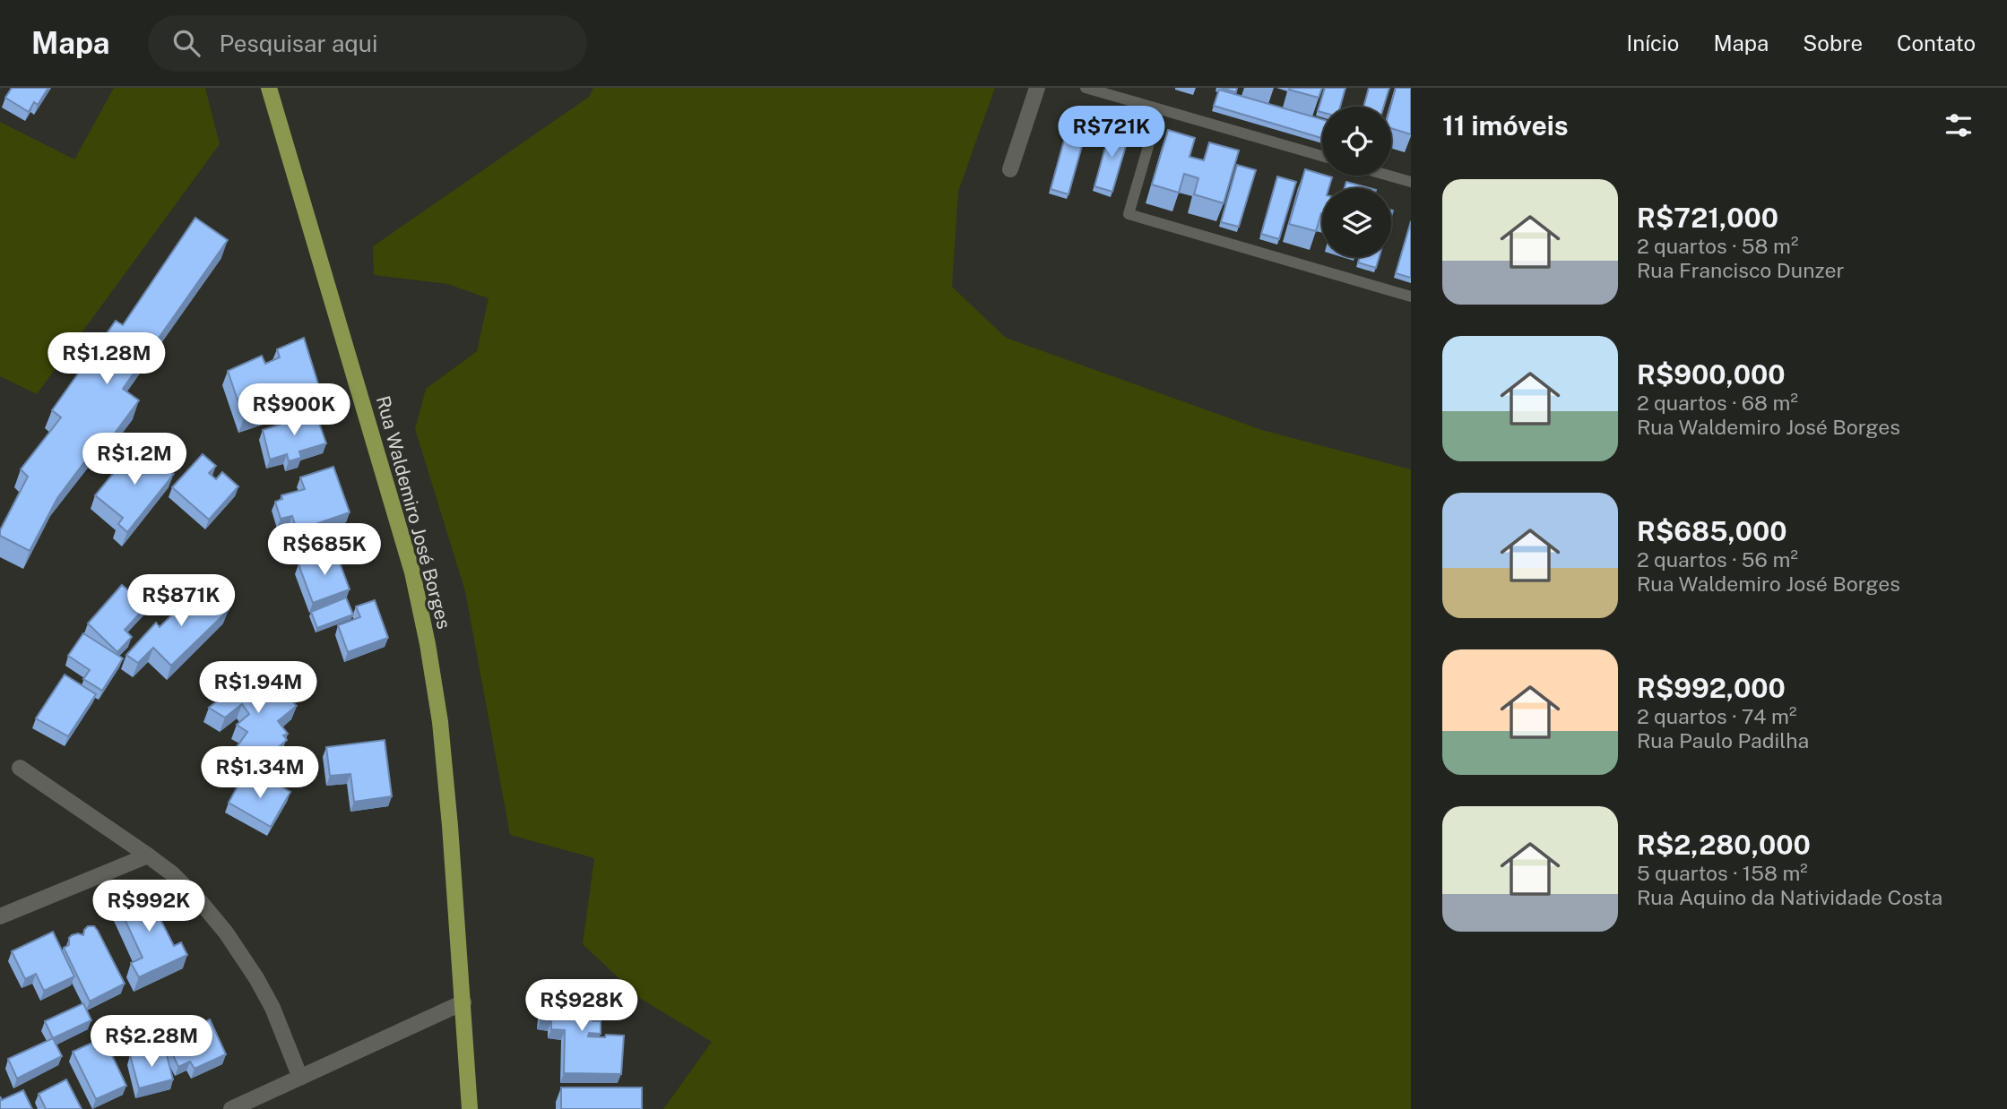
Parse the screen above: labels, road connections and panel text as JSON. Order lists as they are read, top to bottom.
{
  "streets": {
    "main road": ["Rua Waldemiro José Borges"]
  },
  "page": {
    "header": "Mapa",
    "search": "Pesquisar aqui",
    "nav": [
      "Início",
      "Mapa",
      "Sobre",
      "Contato"
    ],
    "heading": "11 imóveis",
    "price": [
      "R$721K",
      "R$1.28M",
      "R$900K",
      "R$1.2M",
      "R$685K",
      "R$871K",
      "R$1.94M",
      "R$1.34M",
      "R$992K",
      "R$928K",
      "R$2.28M"
    ],
    "list": [
      {
        "name": "R$721,000",
        "note": "2 quartos · 58 m² · Rua Francisco Dunzer"
      },
      {
        "name": "R$900,000",
        "note": "2 quartos · 68 m² · Rua Waldemiro José Borges"
      },
      {
        "name": "R$685,000",
        "note": "2 quartos · 56 m² · Rua Waldemiro José Borges"
      },
      {
        "name": "R$992,000",
        "note": "2 quartos · 74 m² · Rua Paulo Padilha"
      },
      {
        "name": "R$2,280,000",
        "note": "5 quartos · 158 m² · Rua Aquino da Natividade Costa"
      }
    ]
  }
}
